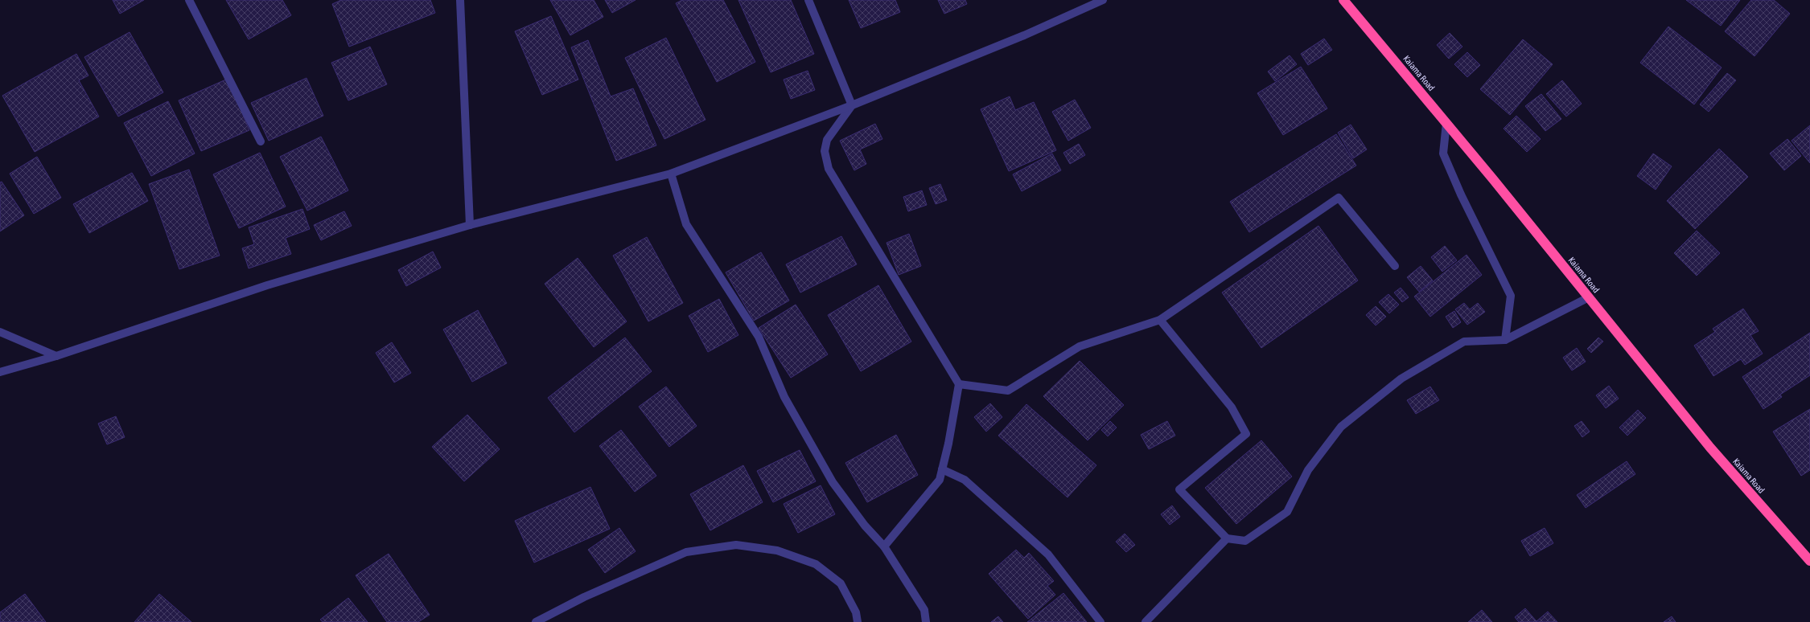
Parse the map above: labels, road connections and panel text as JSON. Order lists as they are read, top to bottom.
{
  "streets": {
    "highway": ["Kaiama Road"]
  }
}
